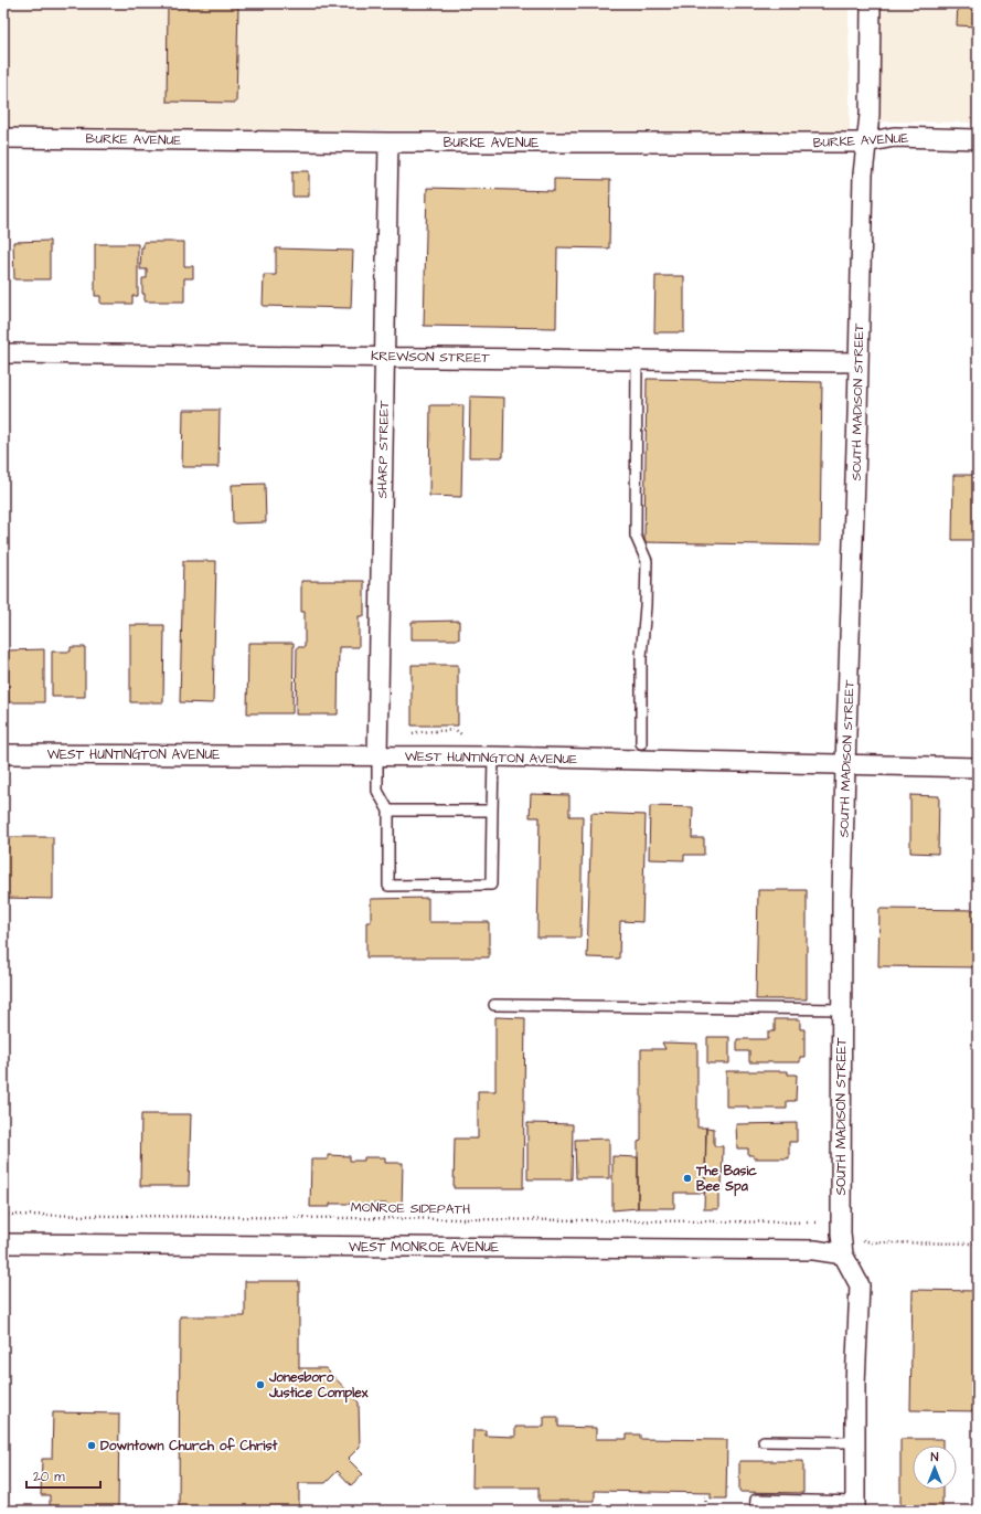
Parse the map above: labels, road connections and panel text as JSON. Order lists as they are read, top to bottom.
{
  "streets": {
    "street": [
      "BURKE AVENUE",
      "KREWSON STREET",
      "SOUTH MADISON STREET",
      "SHARP STREET",
      "WEST HUNTINGTON AVENUE",
      "WEST MONROE AVENUE"
    ],
    "path": ["MONROE SIDEPATH"]
  },
  "crossings": [
    ["BURKE AVENUE", "SOUTH MADISON STREET"],
    ["BURKE AVENUE", "SHARP STREET"],
    ["KREWSON STREET", "SOUTH MADISON STREET"],
    ["KREWSON STREET", "SHARP STREET"],
    ["SOUTH MADISON STREET", "WEST HUNTINGTON AVENUE"],
    ["SOUTH MADISON STREET", "WEST MONROE AVENUE"],
    ["SHARP STREET", "WEST HUNTINGTON AVENUE"]
  ],
  "places": ["The Basic Bee Spa", "Jonesboro Justice Complex", "Downtown Church of Christ"],
  "scale_bar": "20 m",
  "north": "top"
}
